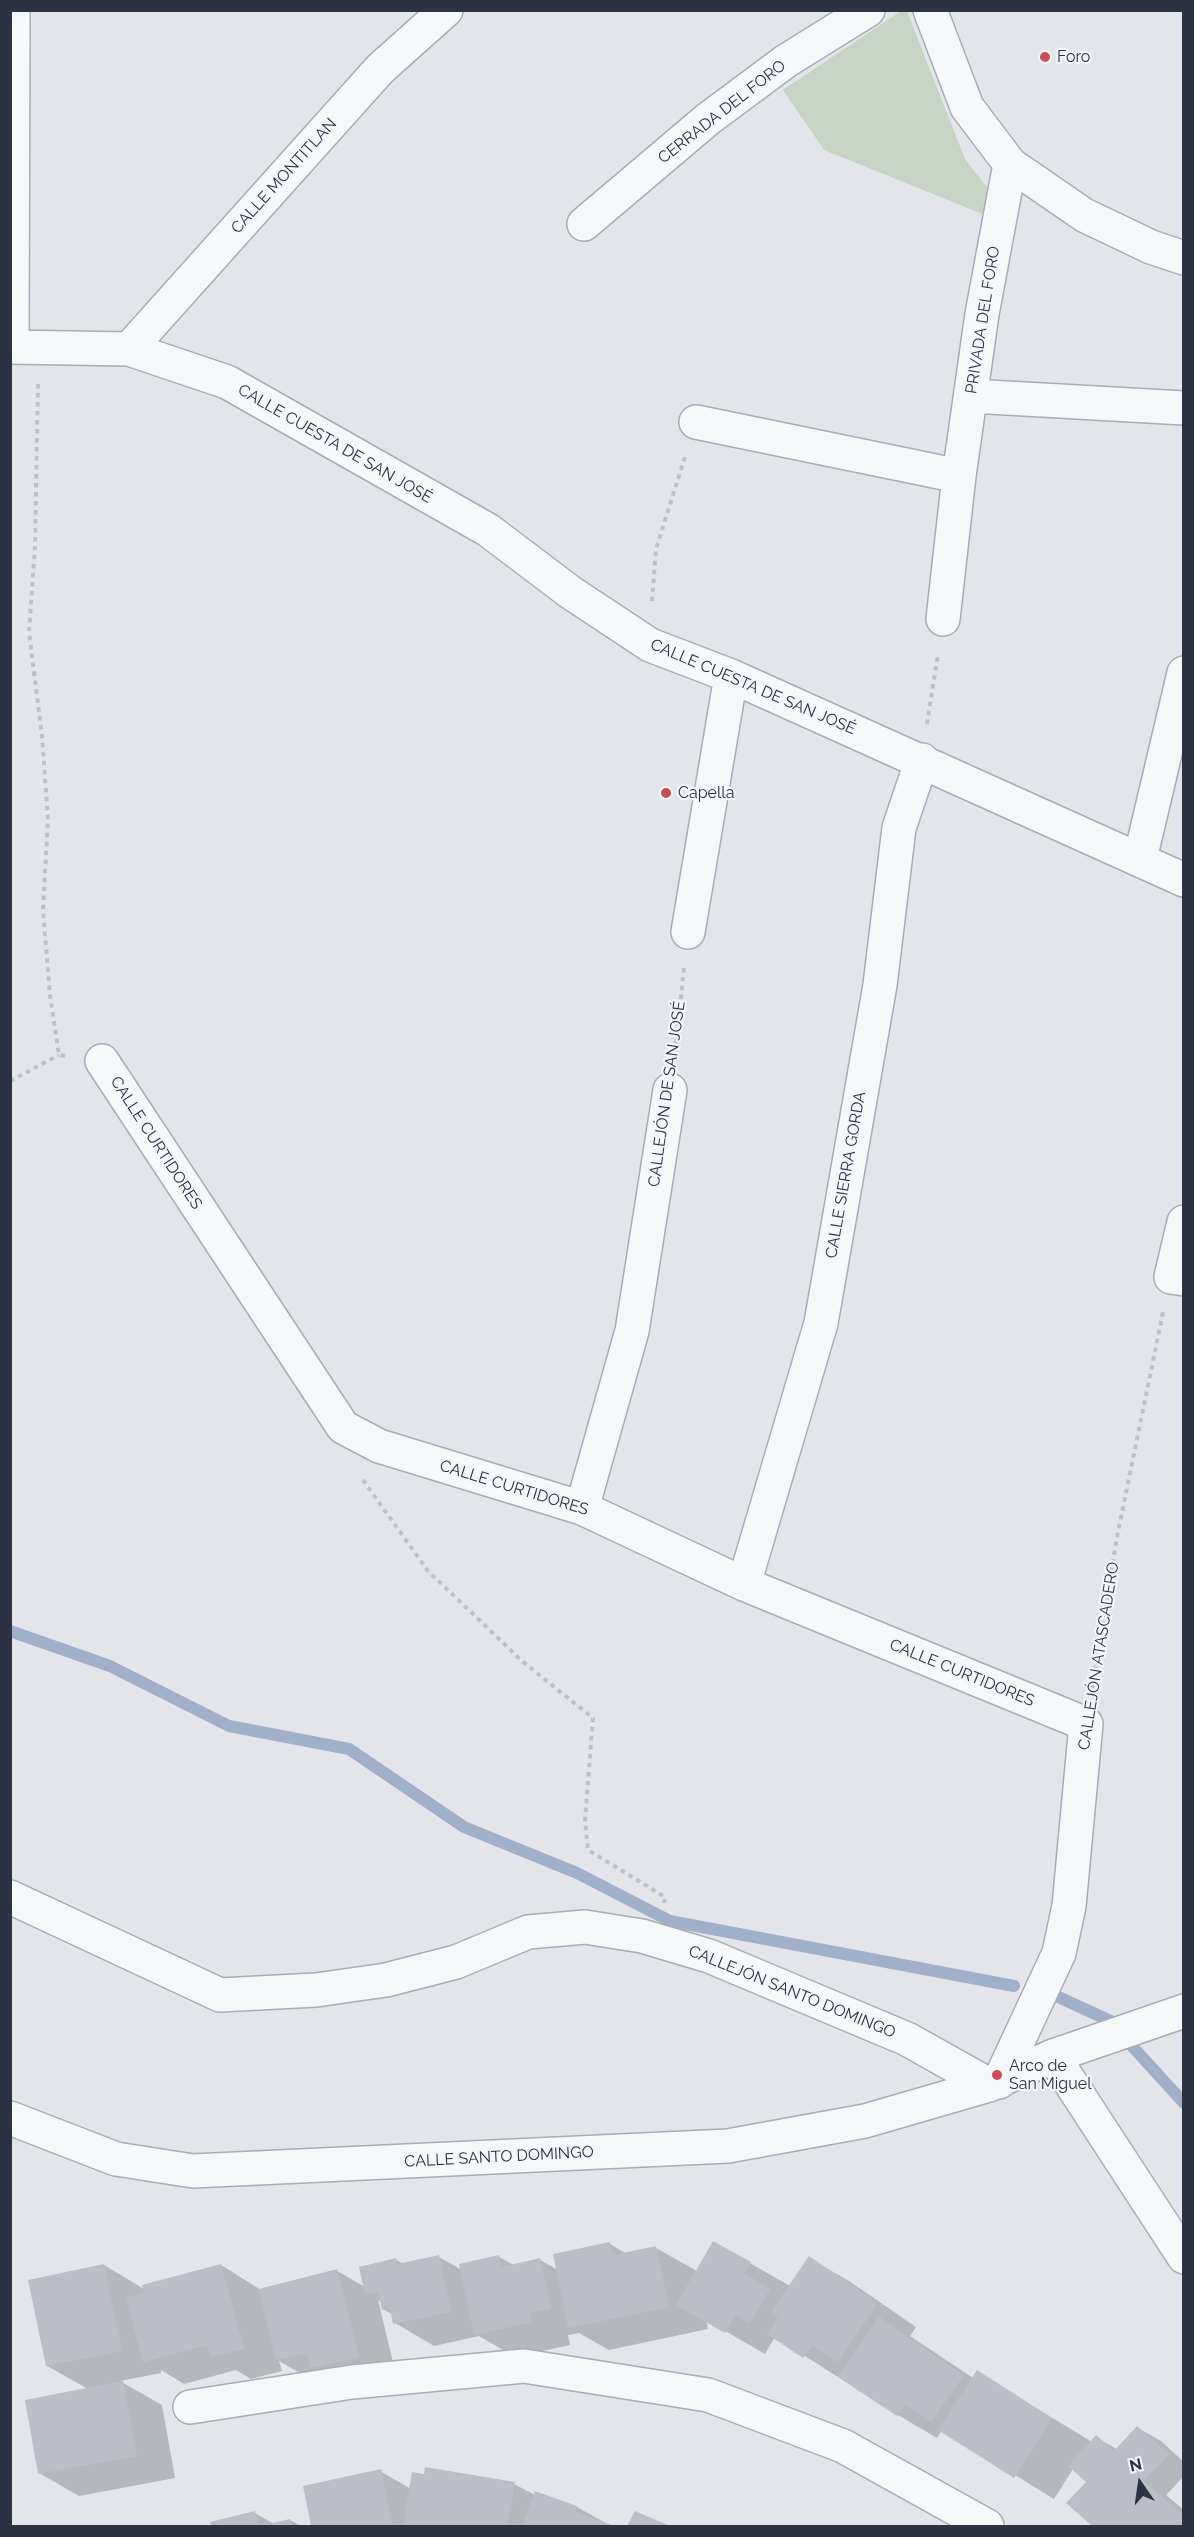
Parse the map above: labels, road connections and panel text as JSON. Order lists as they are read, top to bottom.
{
  "streets": {
    "street": [
      "CERRADA DEL FORO",
      "CALLE MONTITLAN",
      "PRIVADA DEL FORO",
      "CALLE CUESTA DE SAN JOSÉ",
      "CALLEJÓN DE SAN JOSÉ",
      "CALLE CURTIDORES",
      "CALLE SIERRA GORDA",
      "CALLEJÓN ATASCADERO",
      "CALLEJÓN SANTO DOMINGO",
      "CALLE SANTO DOMINGO"
    ]
  },
  "crossings": [
    ["CALLE MONTITLAN", "CALLE CUESTA DE SAN JOSÉ"],
    ["CALLE CUESTA DE SAN JOSÉ", "CALLE SIERRA GORDA"],
    ["CALLEJÓN DE SAN JOSÉ", "CALLE CURTIDORES"],
    ["CALLE CURTIDORES", "CALLE SIERRA GORDA"],
    ["CALLE CURTIDORES", "CALLEJÓN ATASCADERO"],
    ["CALLEJÓN ATASCADERO", "CALLEJÓN SANTO DOMINGO"],
    ["CALLEJÓN ATASCADERO", "CALLE SANTO DOMINGO"],
    ["CALLEJÓN SANTO DOMINGO", "CALLE SANTO DOMINGO"]
  ],
  "places": ["Foro", "Capella", "Arco de San Miguel"],
  "north": "top"
}
